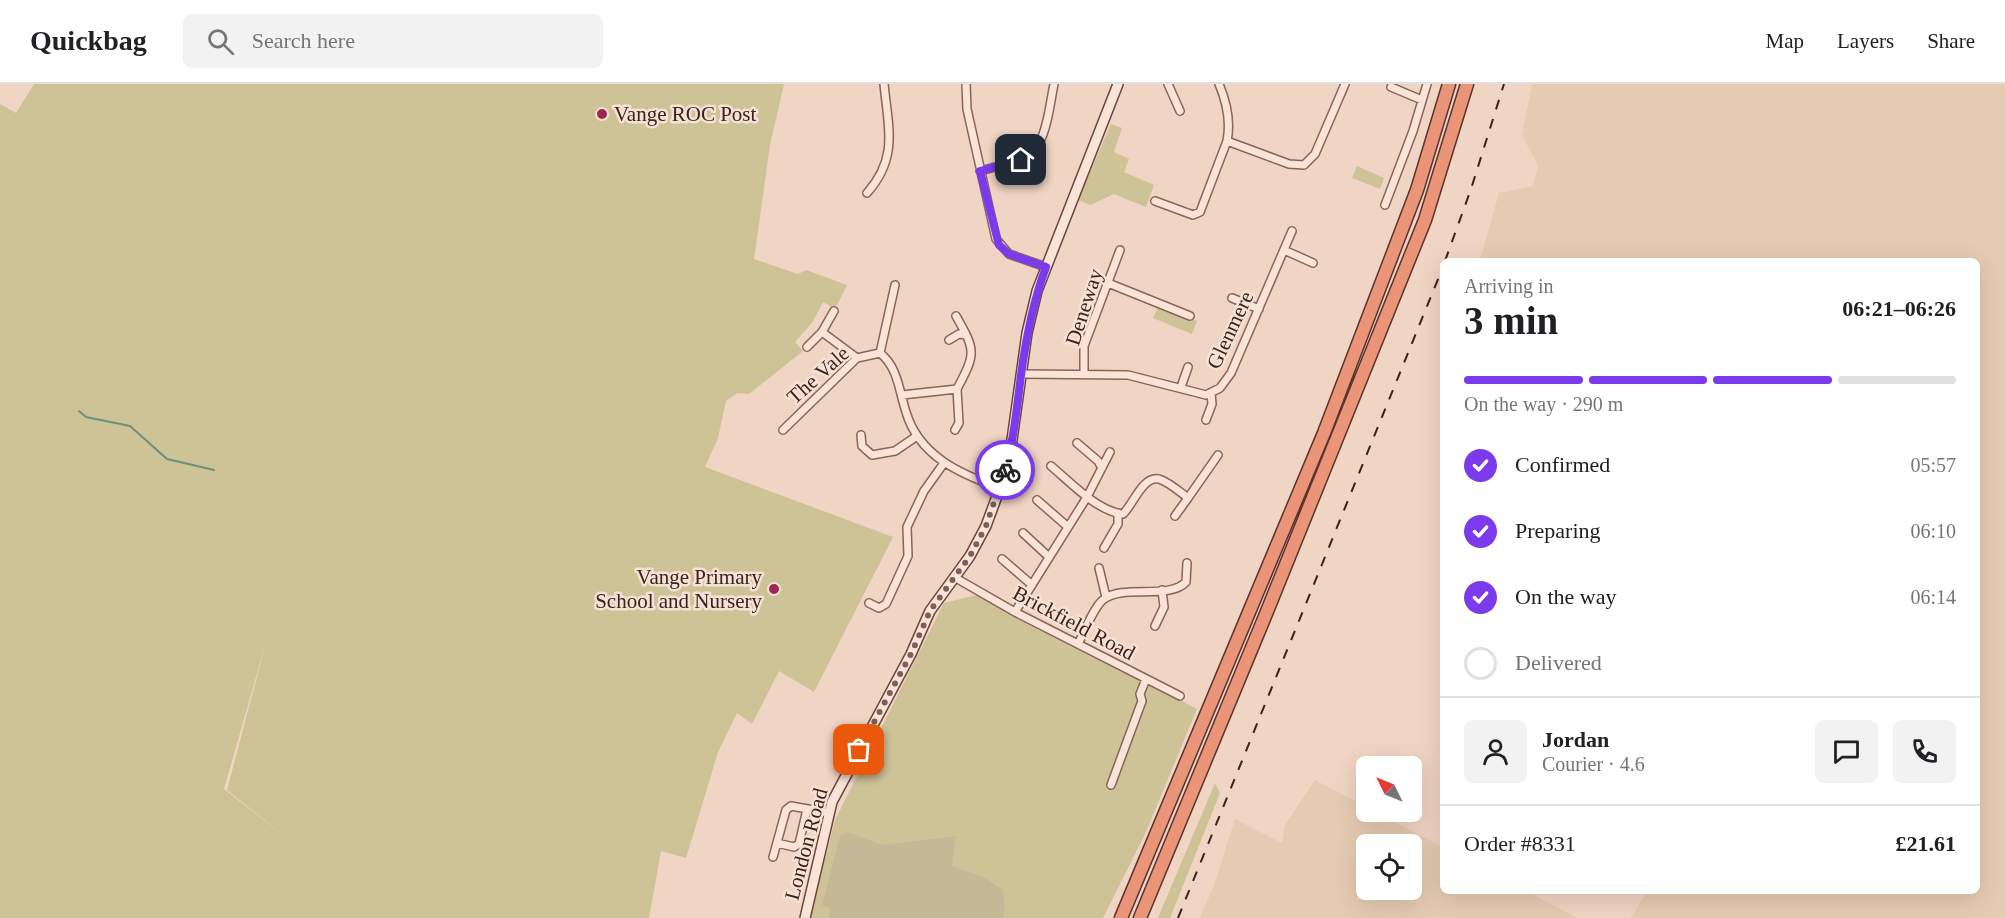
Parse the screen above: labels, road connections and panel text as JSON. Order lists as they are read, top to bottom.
{
  "streets": {
    "main road": ["London Road"],
    "street": [
      "Deneway",
      "Glenmere",
      "The Vale",
      "Brickfield Road"
    ]
  },
  "crossings": [
    ["Deneway", "Glenmere"],
    ["Glenmere", "London Road"],
    ["The Vale", "London Road"],
    ["Brickfield Road", "London Road"]
  ],
  "places": ["Vange ROC Post", "Vange Primary School and Nursery"],
  "north": "top left",
  "page": {
    "header": "Quickbag",
    "search": "Search here",
    "nav": ["Map", "Layers", "Share"],
    "heading": ["3 min", "Arriving in", "06:21–06:26"],
    "panel": [
      "Jordan",
      "Courier · 4.6",
      "Order #8331",
      "£21.61"
    ],
    "bar": "On the way · 290 m",
    "list": [
      ["Confirmed", "05:57"],
      ["Preparing", "06:10"],
      ["On the way", "06:14"],
      "Delivered"
    ]
  }
}
